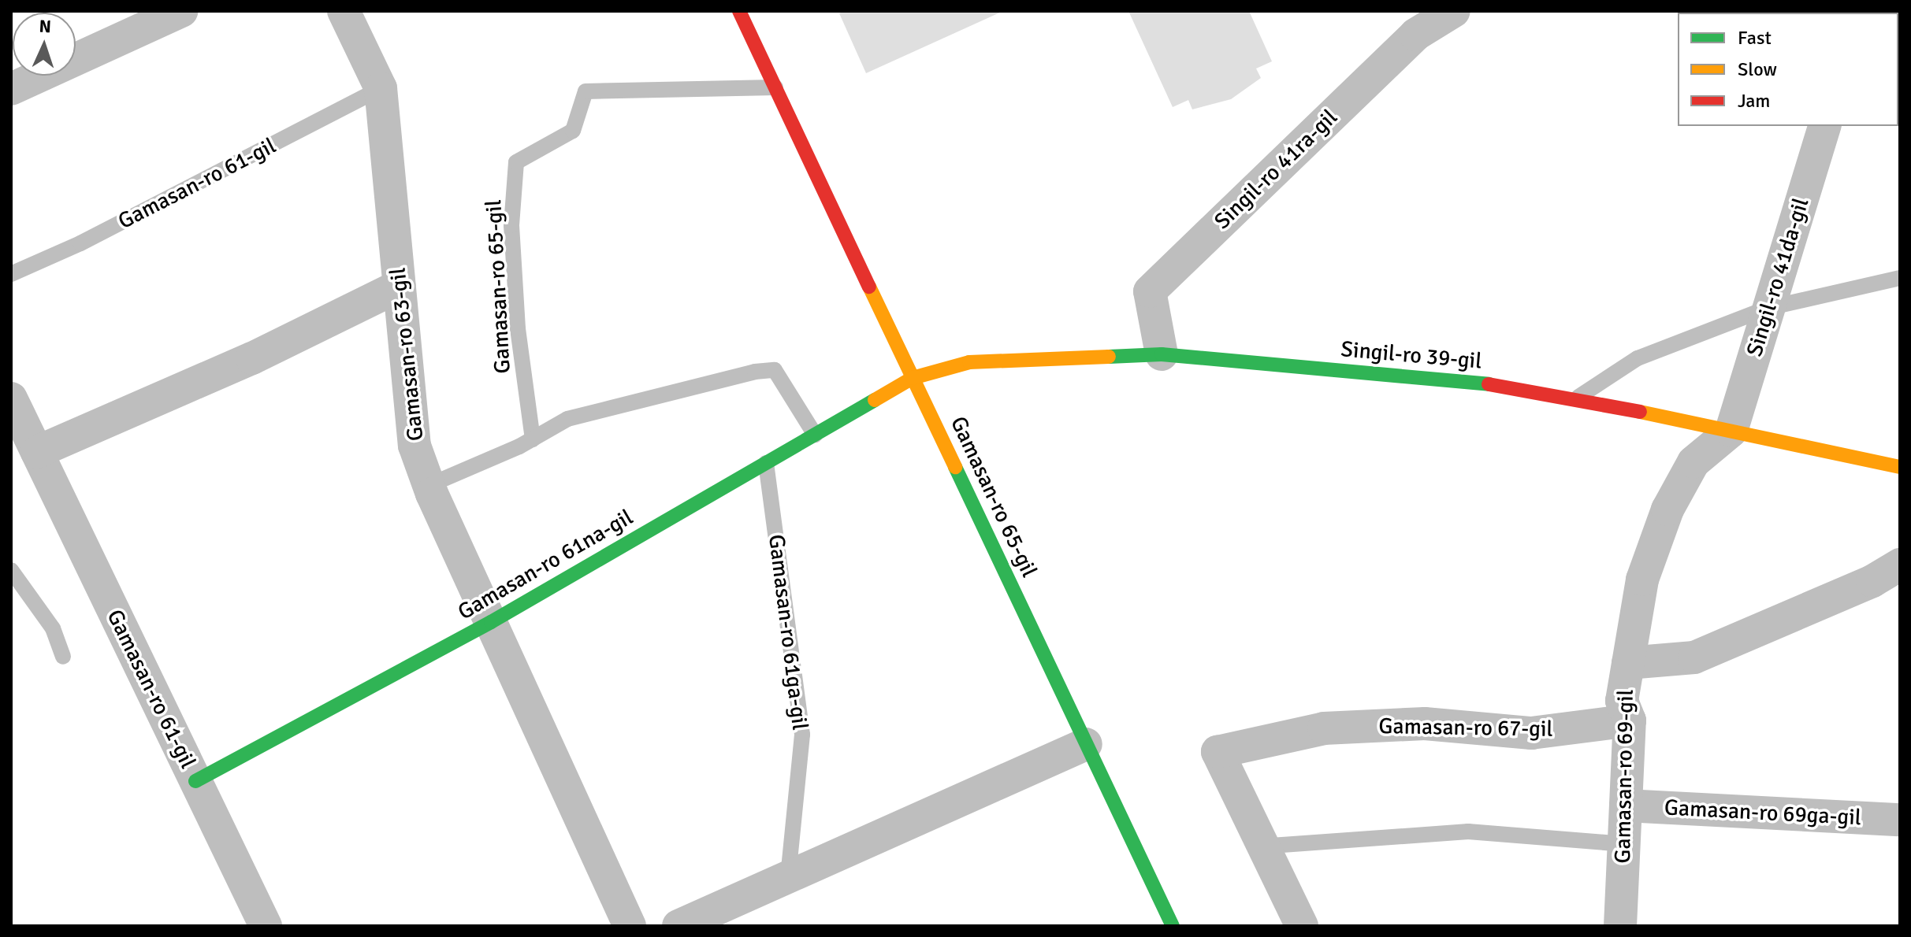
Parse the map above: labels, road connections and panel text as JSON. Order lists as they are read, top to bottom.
{
  "streets": {
    "street": [
      "Singil-ro 41ra-gil",
      "Gamasan-ro 61-gil",
      "Singil-ro 41da-gil",
      "Gamasan-ro 65-gil",
      "Gamasan-ro 63-gil",
      "Singil-ro 39-gil",
      "Gamasan-ro 61na-gil",
      "Gamasan-ro 67-gil",
      "Gamasan-ro 69-gil",
      "Gamasan-ro 69ga-gil"
    ],
    "lane": ["Gamasan-ro 61ga-gil"]
  },
  "crossings": [
    ["Singil-ro 41ra-gil", "Singil-ro 39-gil"],
    ["Gamasan-ro 61-gil", "Gamasan-ro 63-gil"],
    ["Gamasan-ro 61-gil", "Gamasan-ro 61na-gil"],
    ["Singil-ro 41da-gil", "Singil-ro 39-gil"],
    ["Singil-ro 41da-gil", "Gamasan-ro 69-gil"],
    ["Gamasan-ro 65-gil", "Singil-ro 39-gil"],
    ["Gamasan-ro 65-gil", "Gamasan-ro 61na-gil"],
    ["Gamasan-ro 63-gil", "Gamasan-ro 61na-gil"],
    ["Singil-ro 39-gil", "Gamasan-ro 61na-gil"],
    ["Singil-ro 39-gil", "Gamasan-ro 69-gil"],
    ["Gamasan-ro 61na-gil", "Gamasan-ro 61ga-gil"],
    ["Gamasan-ro 67-gil", "Gamasan-ro 69-gil"],
    ["Gamasan-ro 69-gil", "Gamasan-ro 69ga-gil"]
  ],
  "legend": ["Fast", "Slow", "Jam"],
  "north": "top"
}
